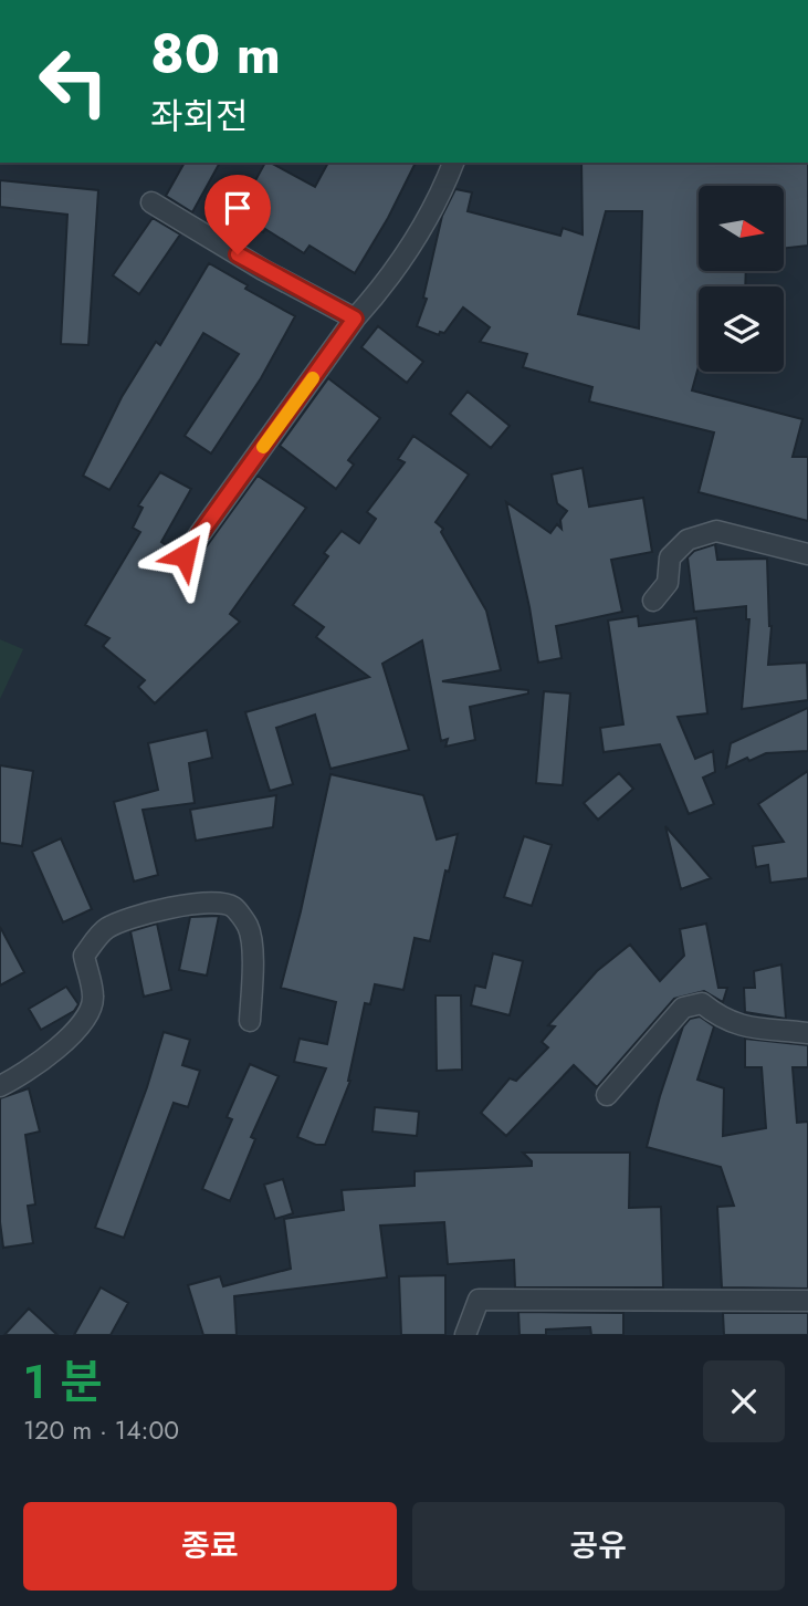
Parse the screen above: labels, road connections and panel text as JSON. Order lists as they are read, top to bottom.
{
  "north": "right",
  "page": {
    "turn": ["80 m", "좌회전"],
    "heading": ["1 분", "120 m · 14:00"],
    "buttons": ["종료", "공유"]
  }
}
